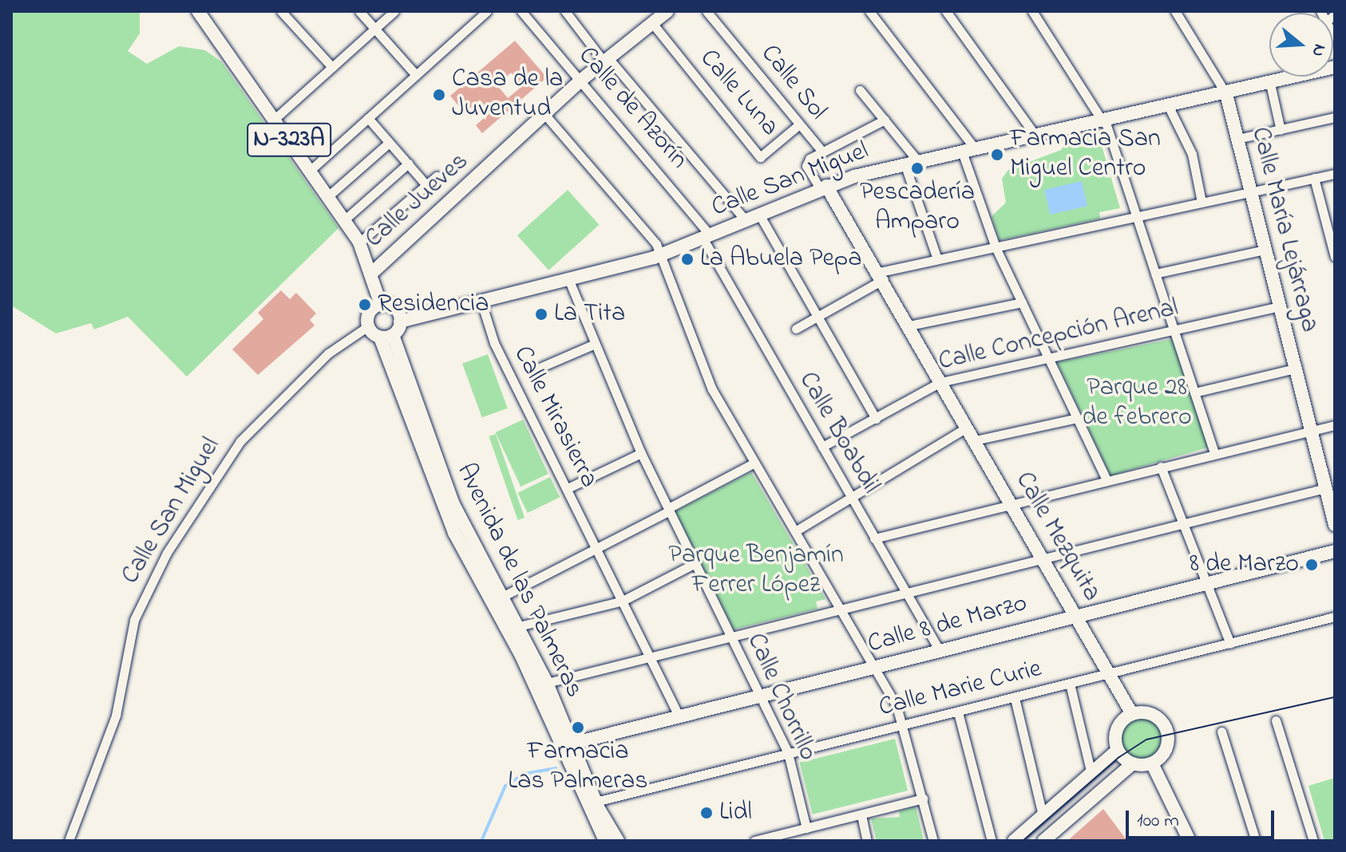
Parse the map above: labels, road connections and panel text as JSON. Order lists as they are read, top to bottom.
{
  "streets": {
    "street": [
      "Calle Sol",
      "Calle Luna",
      "Calle de Azorín",
      "N-323A",
      "Calle San Miguel",
      "Calle Jueves",
      "Calle María Lejárraga",
      "Calle Concepción Arenal",
      "Calle Mirasierra",
      "Calle Boabdil",
      "Calle Mezquita",
      "Avenida de las Palmeras",
      "Calle 8 de Marzo",
      "Calle Marie Curie",
      "Calle Chorrillo"
    ]
  },
  "crossings": [
    ["Calle Sol", "Calle Luna"],
    ["Calle Sol", "Calle San Miguel"],
    ["Calle Sol", "Calle Mezquita"],
    ["Calle Luna", "Calle Jueves"],
    ["Calle de Azorín", "Calle San Miguel"],
    ["Calle de Azorín", "Calle Jueves"],
    ["Calle de Azorín", "Calle Boabdil"],
    ["N-323A", "Calle San Miguel"],
    ["N-323A", "Calle Jueves"],
    ["N-323A", "Avenida de las Palmeras"],
    ["Calle San Miguel", "Calle María Lejárraga"],
    ["Calle San Miguel", "Calle Mirasierra"],
    ["Calle San Miguel", "Calle Boabdil"],
    ["Calle San Miguel", "Calle Mezquita"],
    ["Calle San Miguel", "Avenida de las Palmeras"],
    ["Calle San Miguel", "Calle Chorrillo"],
    ["Calle María Lejárraga", "Calle Concepción Arenal"],
    ["Calle Concepción Arenal", "Calle Boabdil"],
    ["Calle Concepción Arenal", "Calle Mezquita"],
    ["Calle Mirasierra", "Calle 8 de Marzo"],
    ["Calle Boabdil", "Calle 8 de Marzo"],
    ["Calle Mezquita", "Calle 8 de Marzo"],
    ["Calle Mezquita", "Calle Marie Curie"],
    ["Avenida de las Palmeras", "Calle 8 de Marzo"],
    ["Avenida de las Palmeras", "Calle Marie Curie"],
    ["Calle 8 de Marzo", "Calle Chorrillo"],
    ["Calle Marie Curie", "Calle Chorrillo"]
  ],
  "parks": ["Parque 28 de febrero", "Parque Benjamín Ferrer López"],
  "places": [
    "Casa de la Juventud",
    "Farmacia San Miguel Centro",
    "Pescadería Amparo",
    "La Abuela Pepa",
    "Residencia",
    "La Tita",
    "8 de Marzo",
    "Farmacia Las Palmeras",
    "Lidl"
  ],
  "scale_bar": "100 m",
  "north": "right"
}
